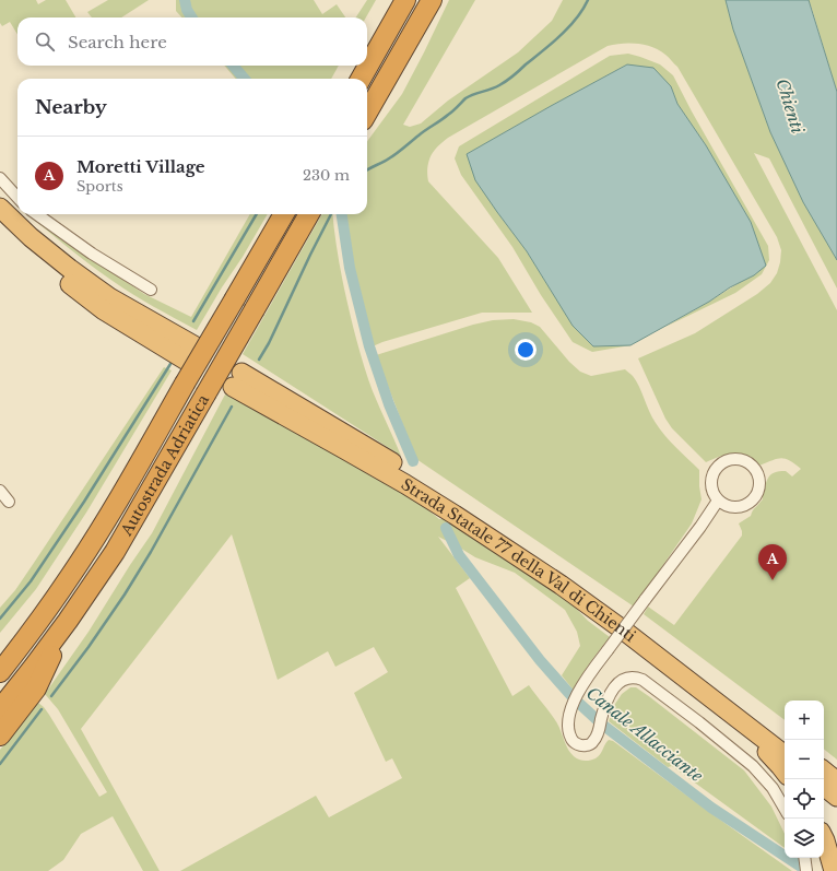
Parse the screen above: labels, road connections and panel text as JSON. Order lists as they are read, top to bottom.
{
  "streets": {
    "highway": ["Autostrada Adriatica", "Strada Statale 77 della Val di Chienti"]
  },
  "water": ["Chienti", "Canale Allacciante"],
  "page": {
    "search": "Search here",
    "heading": "Nearby",
    "list": [
      {
        "mark": "A",
        "name": "Moretti Village",
        "note": "Sports",
        "value": "230 m"
      }
    ],
    "pins": "A",
    "map_buttons": ["+", "−"]
  }
}
